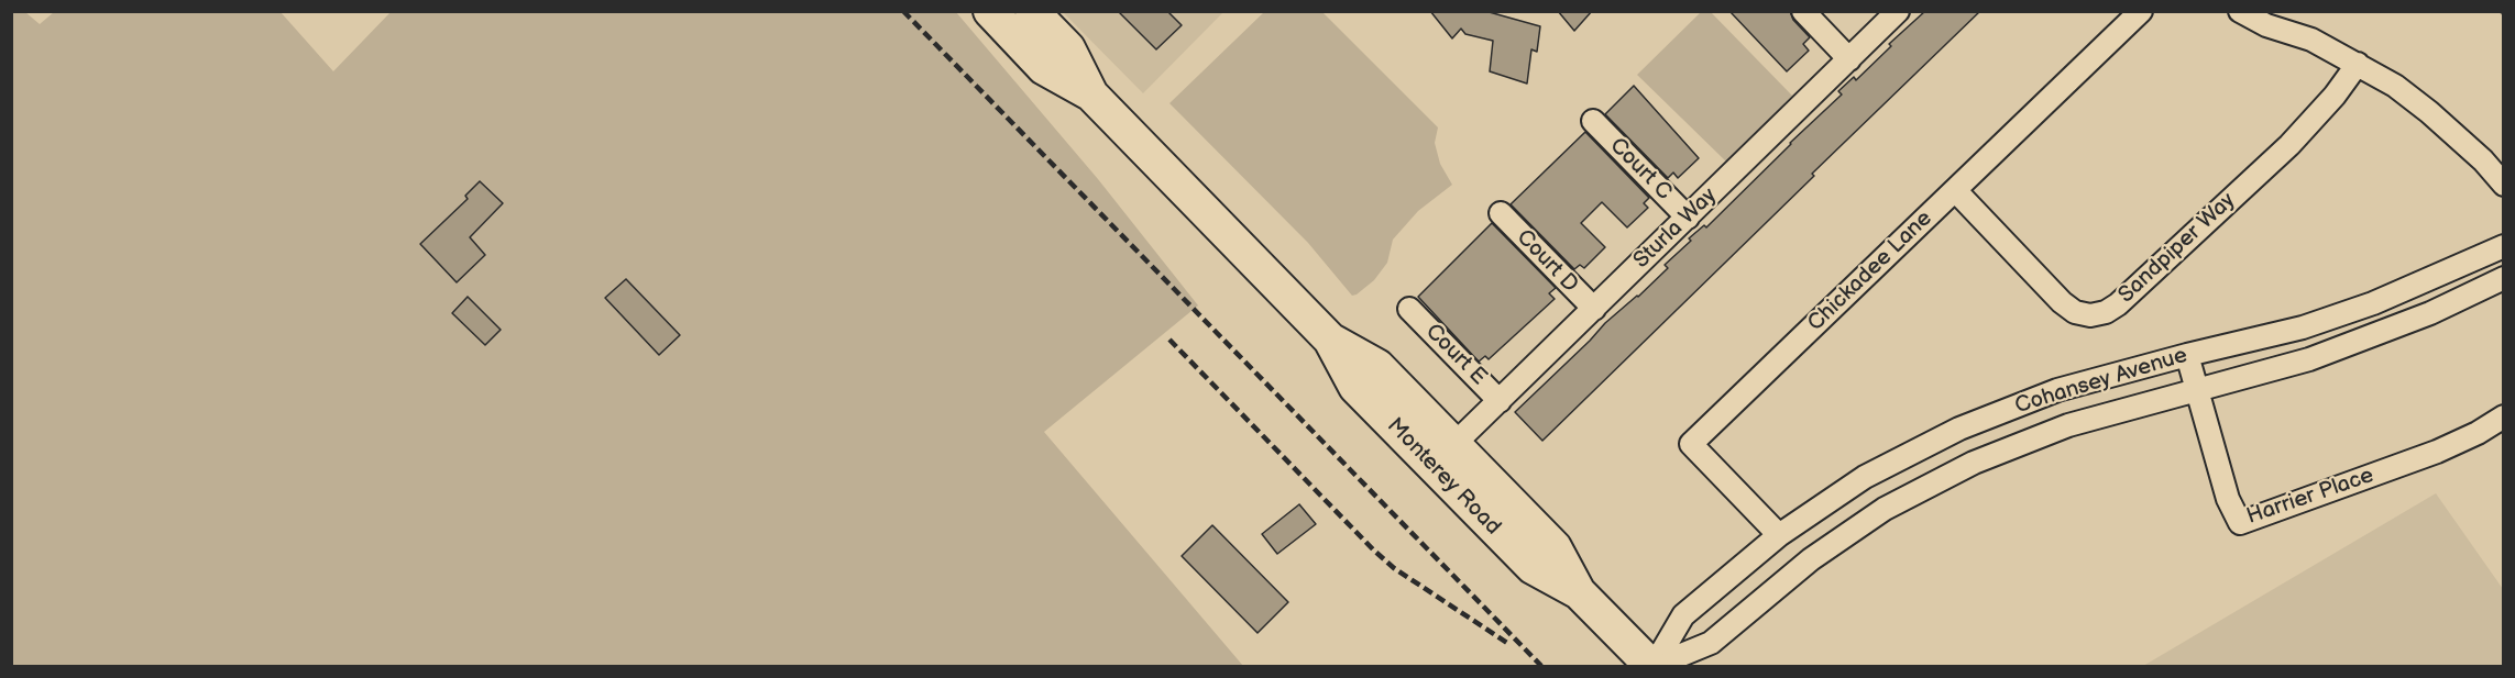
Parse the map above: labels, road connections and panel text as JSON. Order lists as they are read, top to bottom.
{
  "streets": {
    "main road": ["Monterey Road"],
    "street": [
      "Court C",
      "Sturla Way",
      "Sandpiper Way",
      "Court D",
      "Chickadee Lane",
      "Court E",
      "Cohansey Avenue",
      "Harrier Place"
    ]
  },
  "crossings": [
    ["Court C", "Sturla Way"],
    ["Sturla Way", "Court D"],
    ["Sturla Way", "Court E"],
    ["Sturla Way", "Monterey Road"],
    ["Sandpiper Way", "Chickadee Lane"],
    ["Chickadee Lane", "Cohansey Avenue"],
    ["Cohansey Avenue", "Monterey Road"],
    ["Cohansey Avenue", "Harrier Place"]
  ]
}
